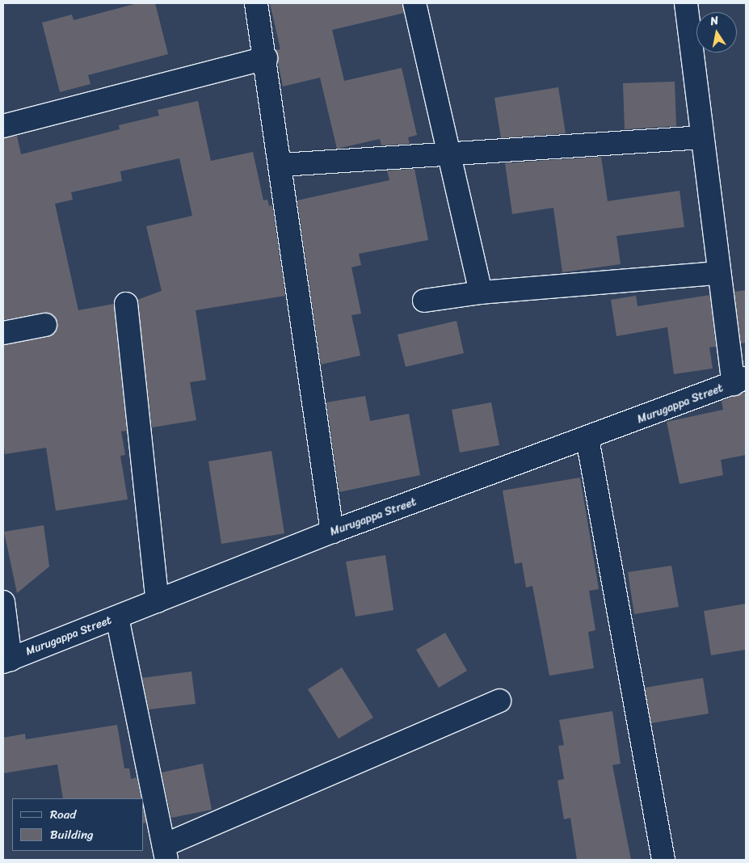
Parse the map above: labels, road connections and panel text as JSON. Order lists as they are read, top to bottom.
{
  "streets": {
    "street": ["Murugappa Street"]
  },
  "legend": ["Road", "Building"],
  "north": "top"
}
